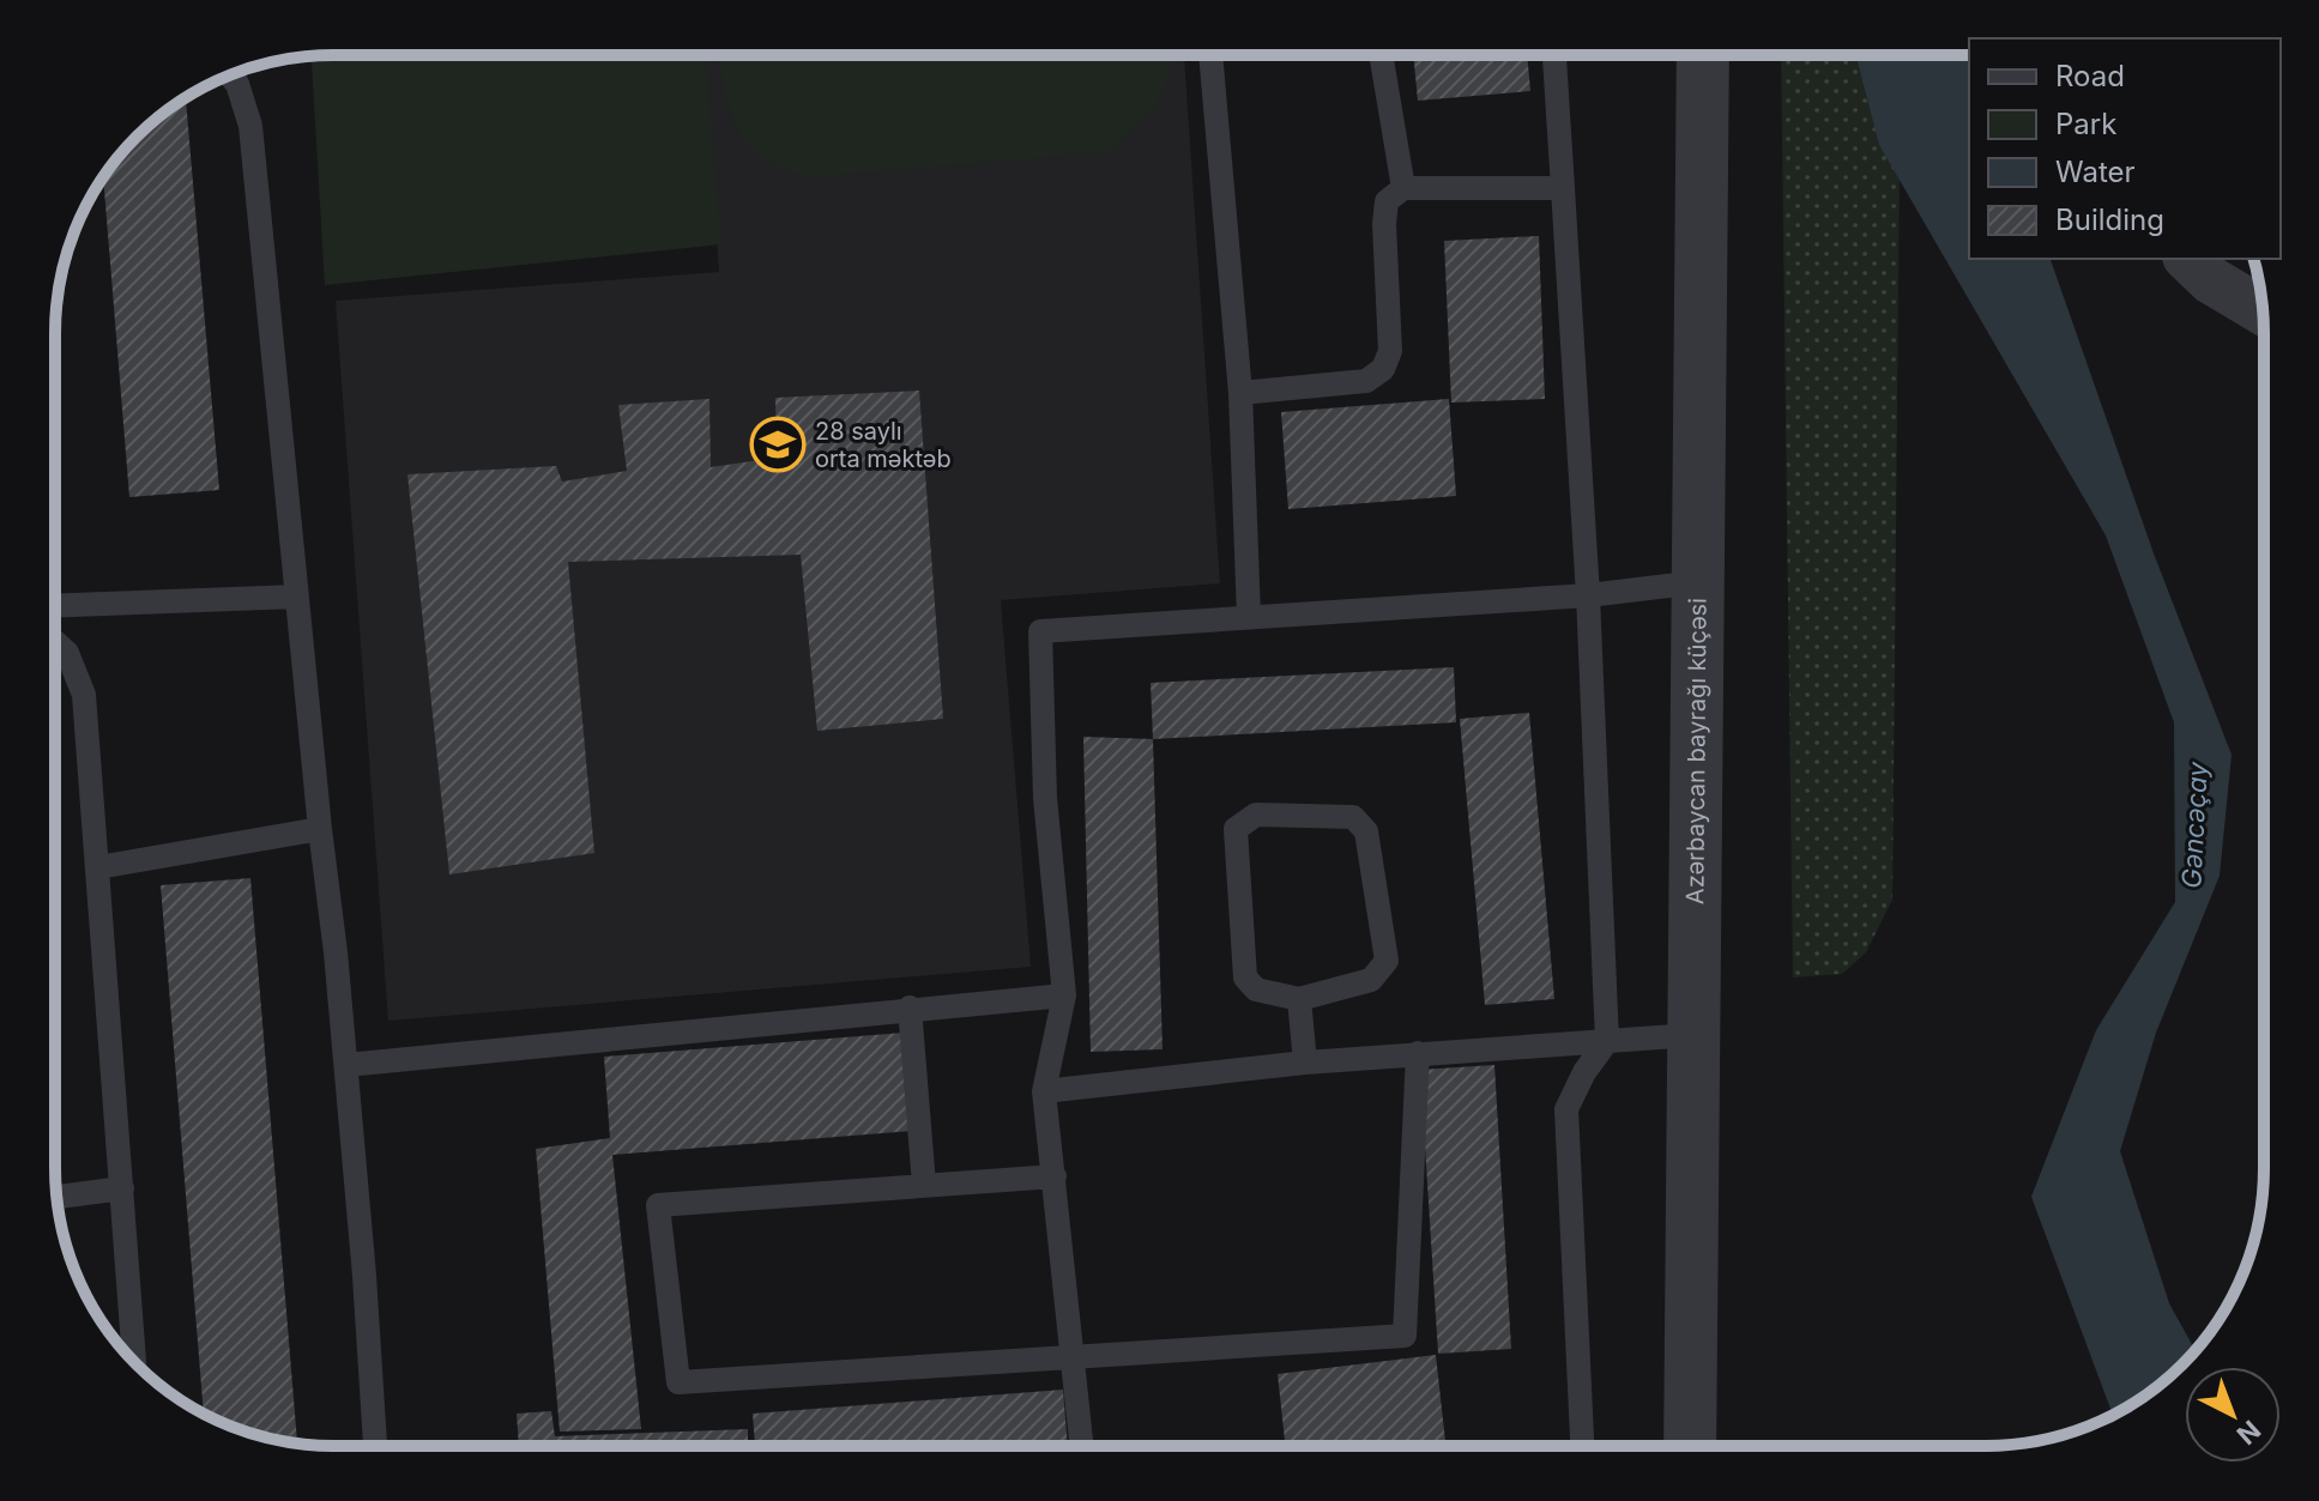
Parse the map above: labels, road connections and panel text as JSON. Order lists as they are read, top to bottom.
{
  "streets": {
    "street": ["Azərbaycan bayrağı küçəsi"]
  },
  "water": ["Gəncəçay"],
  "places": {
    "school or university": ["28 saylı orta məktəb"]
  },
  "legend": [
    "Road",
    "Park",
    "Water",
    "Building"
  ],
  "north": "bottom right"
}
